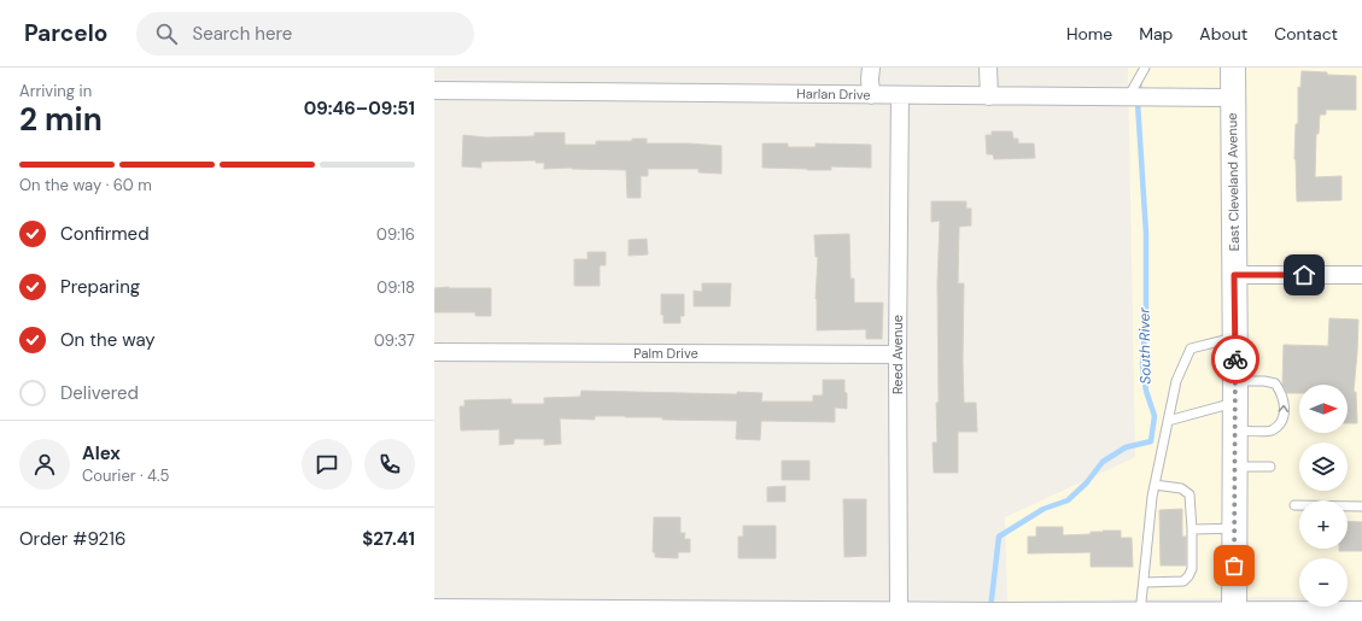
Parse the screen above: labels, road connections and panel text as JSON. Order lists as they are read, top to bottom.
{
  "streets": {
    "main road": ["East Cleveland Avenue"],
    "street": ["Harlan Drive", "Palm Drive", "Reed Avenue"]
  },
  "crossings": [
    ["Harlan Drive", "East Cleveland Avenue"],
    ["Harlan Drive", "Reed Avenue"],
    ["Palm Drive", "Reed Avenue"]
  ],
  "water": ["South River"],
  "north": "right",
  "page": {
    "header": "Parcelo",
    "search": "Search here",
    "nav": [
      "Home",
      "Map",
      "About",
      "Contact"
    ],
    "heading": ["2 min", "Arriving in", "09:46–09:51"],
    "panel": [
      "Alex",
      "Courier · 4.5",
      "Order #9216",
      "$27.41"
    ],
    "bar": "On the way · 60 m",
    "list": [
      ["Confirmed", "09:16"],
      ["Preparing", "09:18"],
      ["On the way", "09:37"],
      "Delivered"
    ],
    "map_buttons": ["+", "−"]
  }
}
